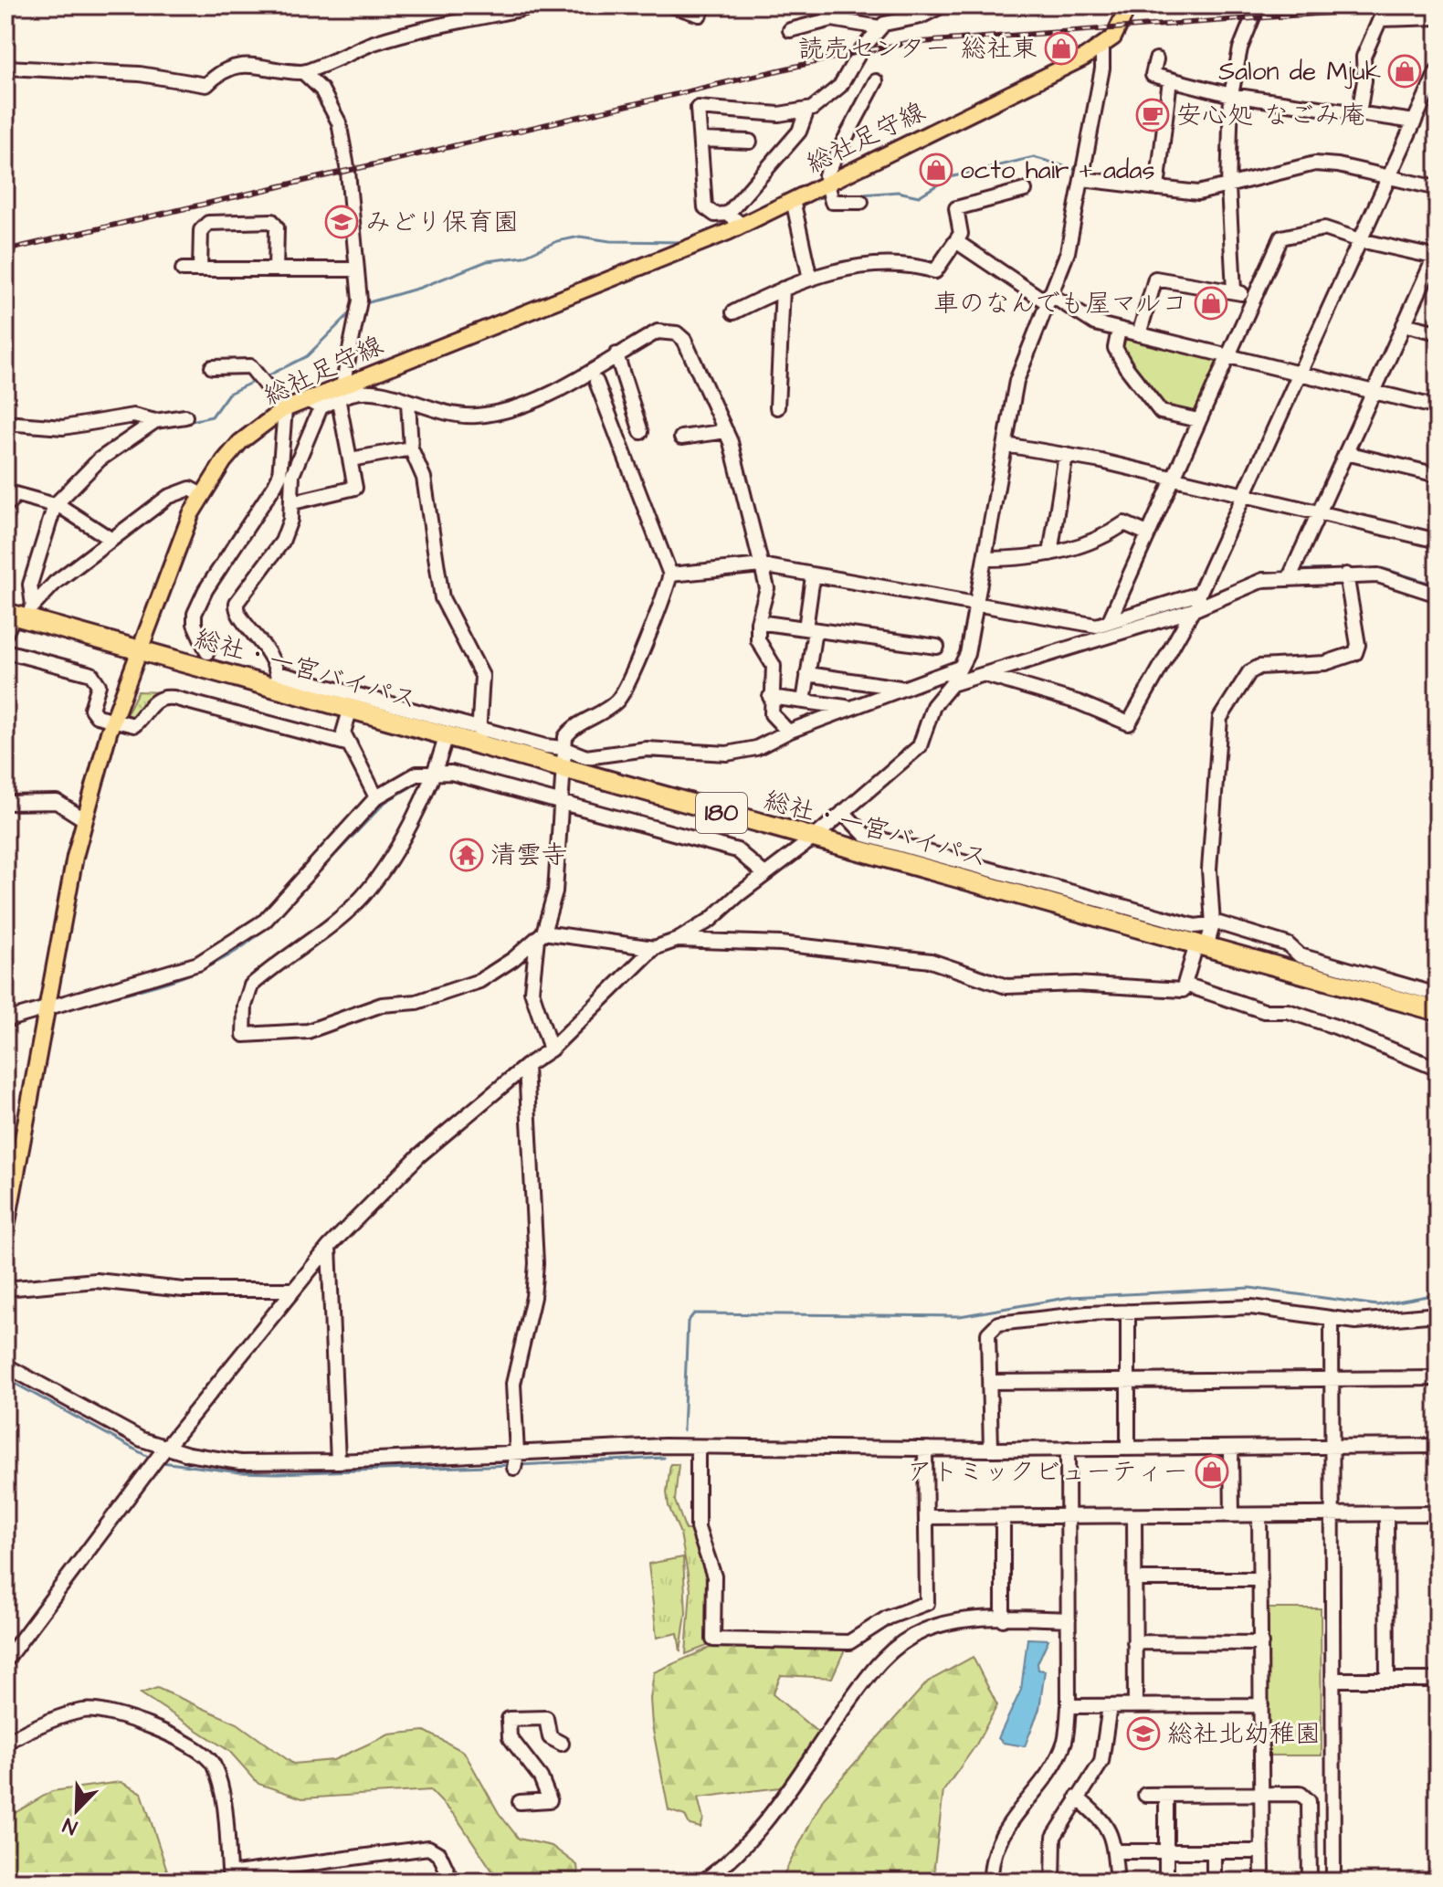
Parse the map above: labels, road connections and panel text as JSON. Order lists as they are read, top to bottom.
{
  "streets": {
    "highway": ["総社・一宮バイパス", "180"],
    "main road": ["総社足守線"]
  },
  "crossings": [
    ["総社足守線", "総社・一宮バイパス"]
  ],
  "places": {
    "shop": [
      "読売センター 総社東",
      "Salon de Mjuk",
      "octo hair + adas",
      "車のなんでも屋マルコ",
      "アトミックビューティー"
    ],
    "cafe": ["安心処 なごみ庵"],
    "school or university": ["みどり保育園", "総社北幼稚園"],
    "temple": ["清雲寺"]
  },
  "north": "bottom left"
}
